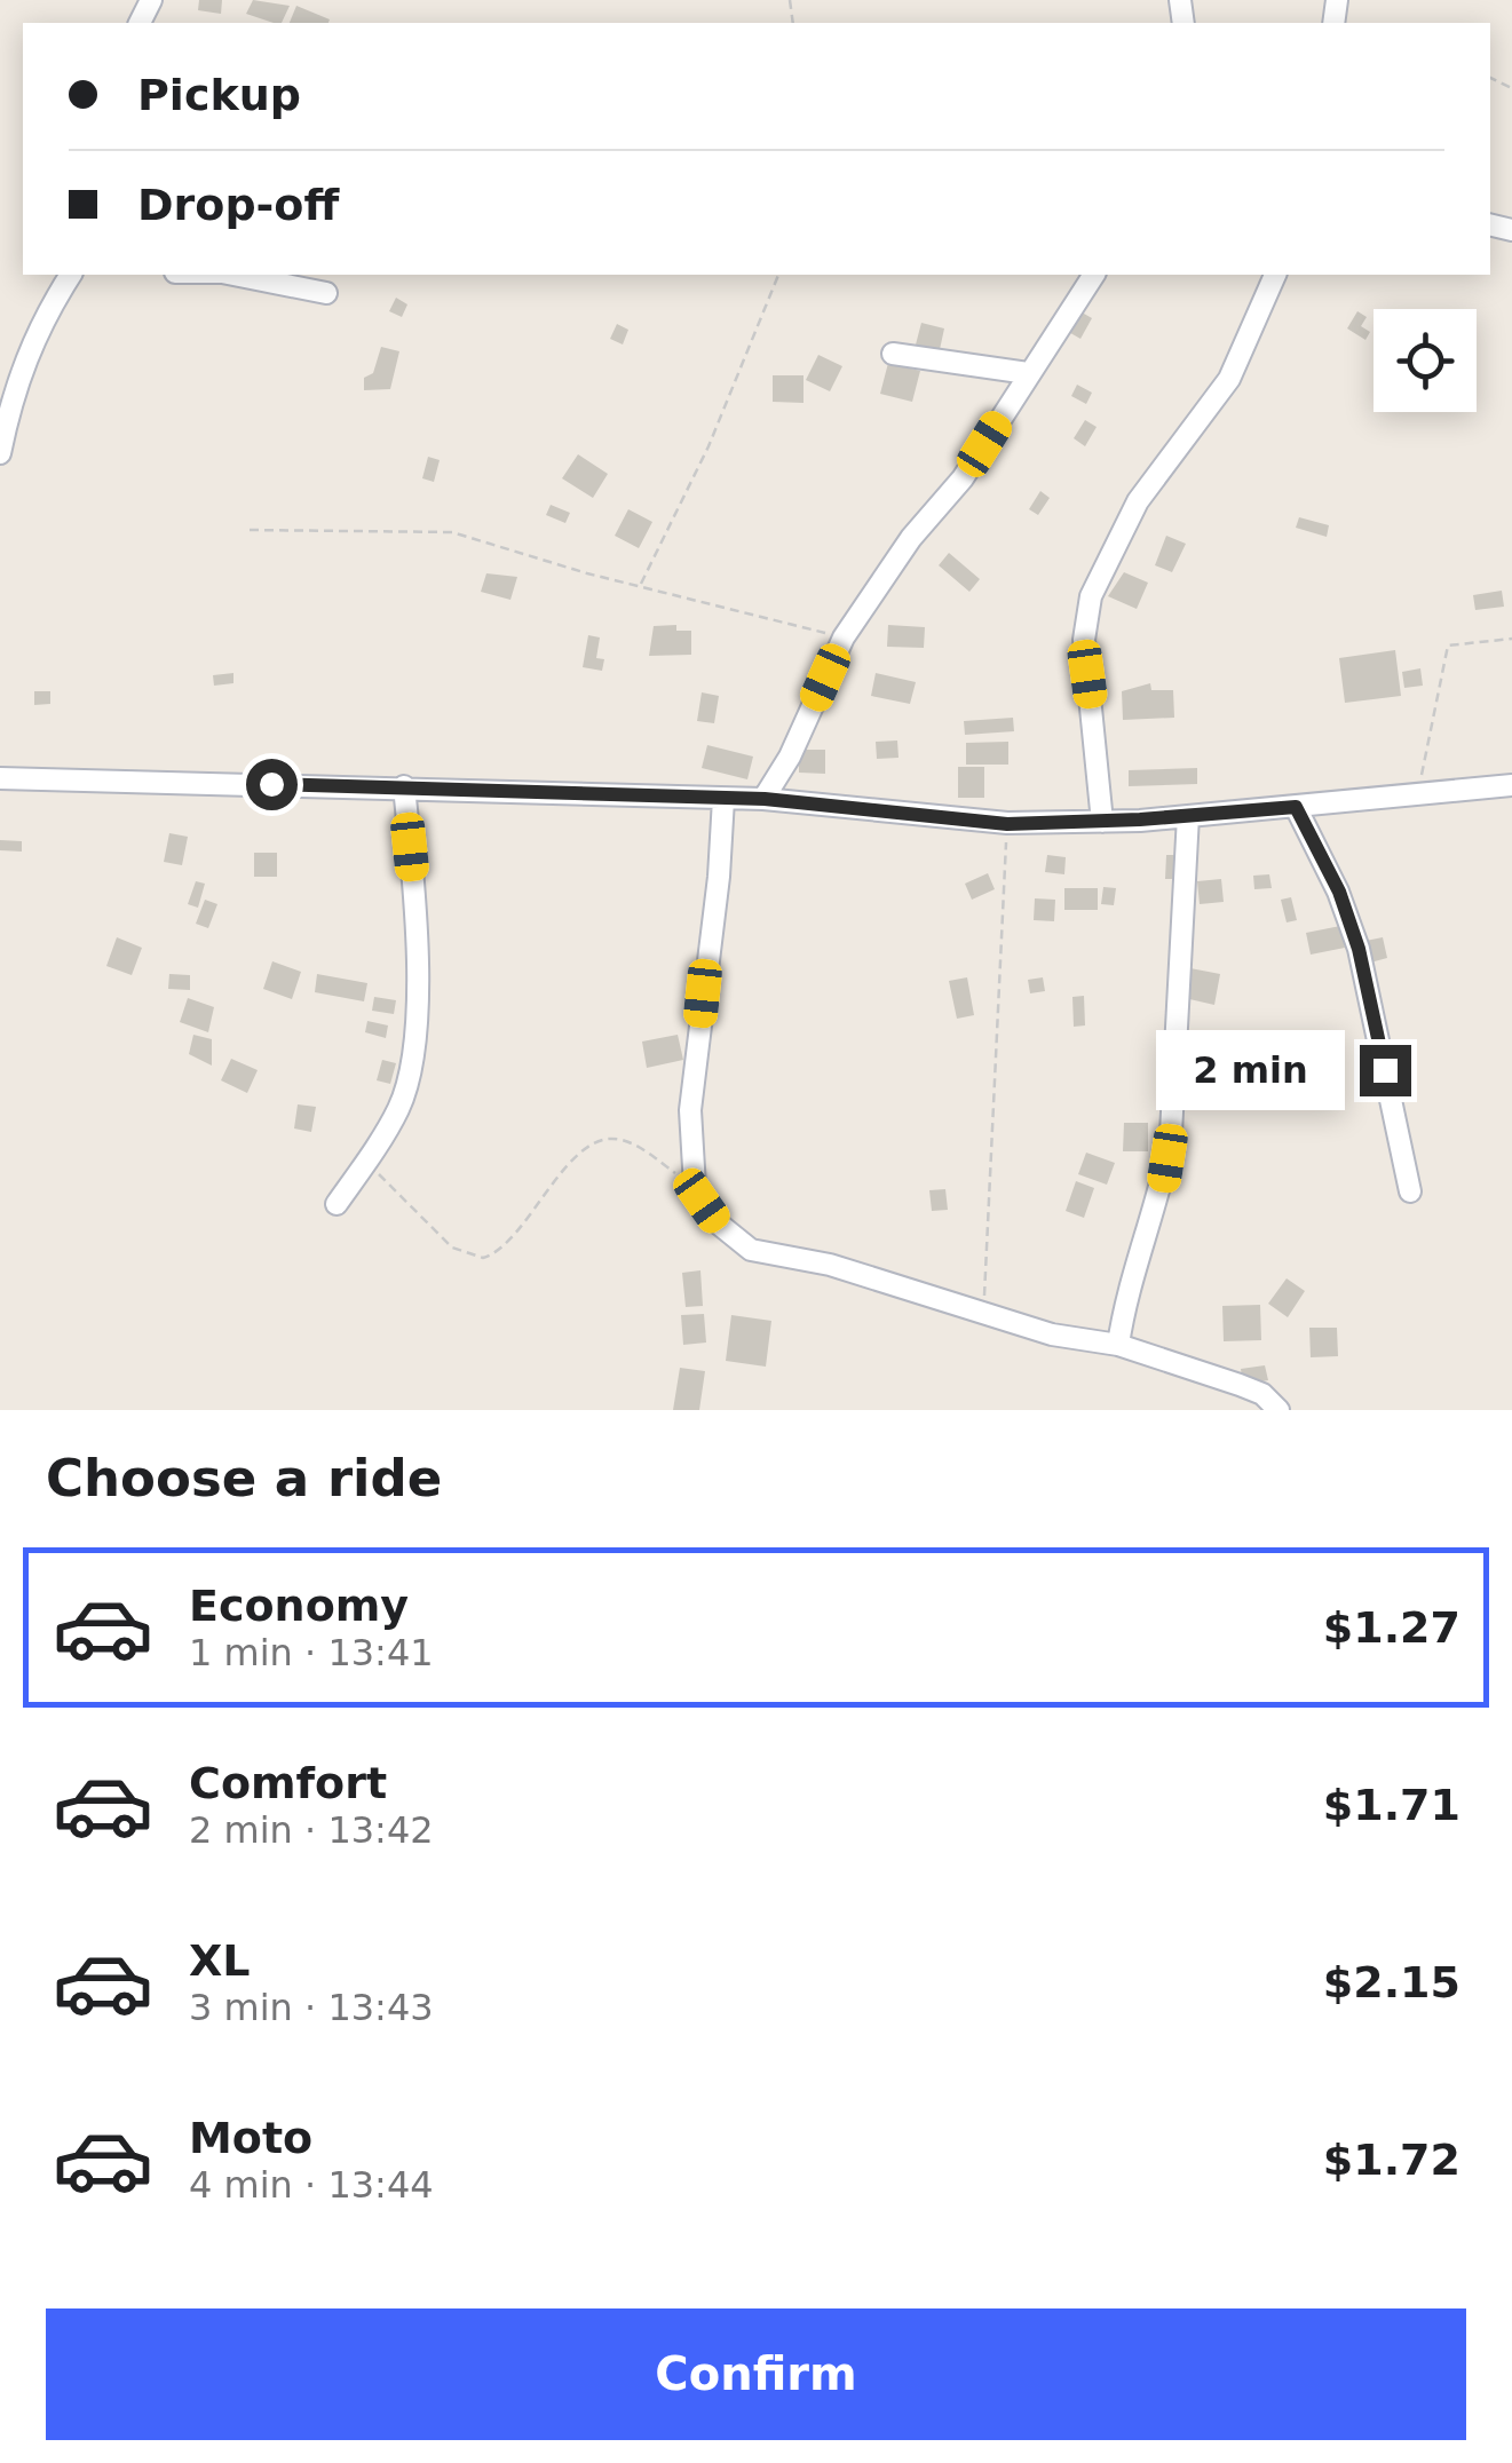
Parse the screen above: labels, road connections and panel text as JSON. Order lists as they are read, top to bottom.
{
  "page": {
    "banner": ["Pickup", "Drop-off"],
    "bubble": "2 min",
    "heading": "Choose a ride",
    "list": [
      {
        "name": "Economy",
        "note": "1 min · 13:41",
        "value": "$1.27"
      },
      {
        "name": "Comfort",
        "note": "2 min · 13:42",
        "value": "$1.71"
      },
      {
        "name": "XL",
        "note": "3 min · 13:43",
        "value": "$2.15"
      },
      {
        "name": "Moto",
        "note": "4 min · 13:44",
        "value": "$1.72"
      }
    ],
    "buttons": "Confirm"
  }
}
